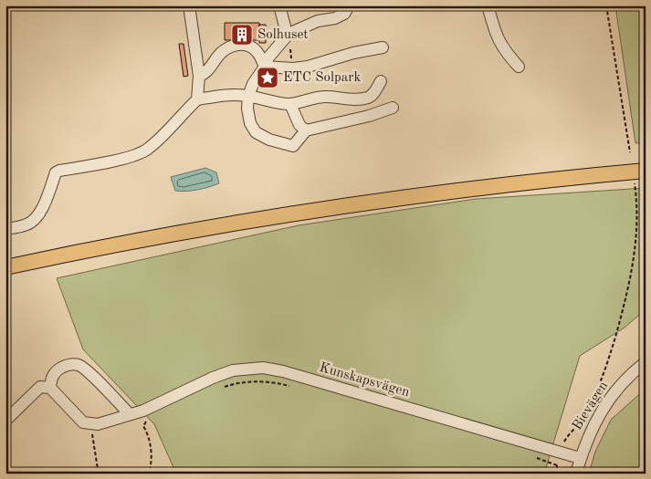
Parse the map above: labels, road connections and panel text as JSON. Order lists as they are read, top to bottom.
{
  "streets": {
    "street": ["Kunskapsvägen", "Bievägen"]
  },
  "crossings": [
    ["Kunskapsvägen", "Bievägen"]
  ],
  "places": {
    "building": ["Solhuset"],
    "place": ["ETC Solpark"]
  }
}
